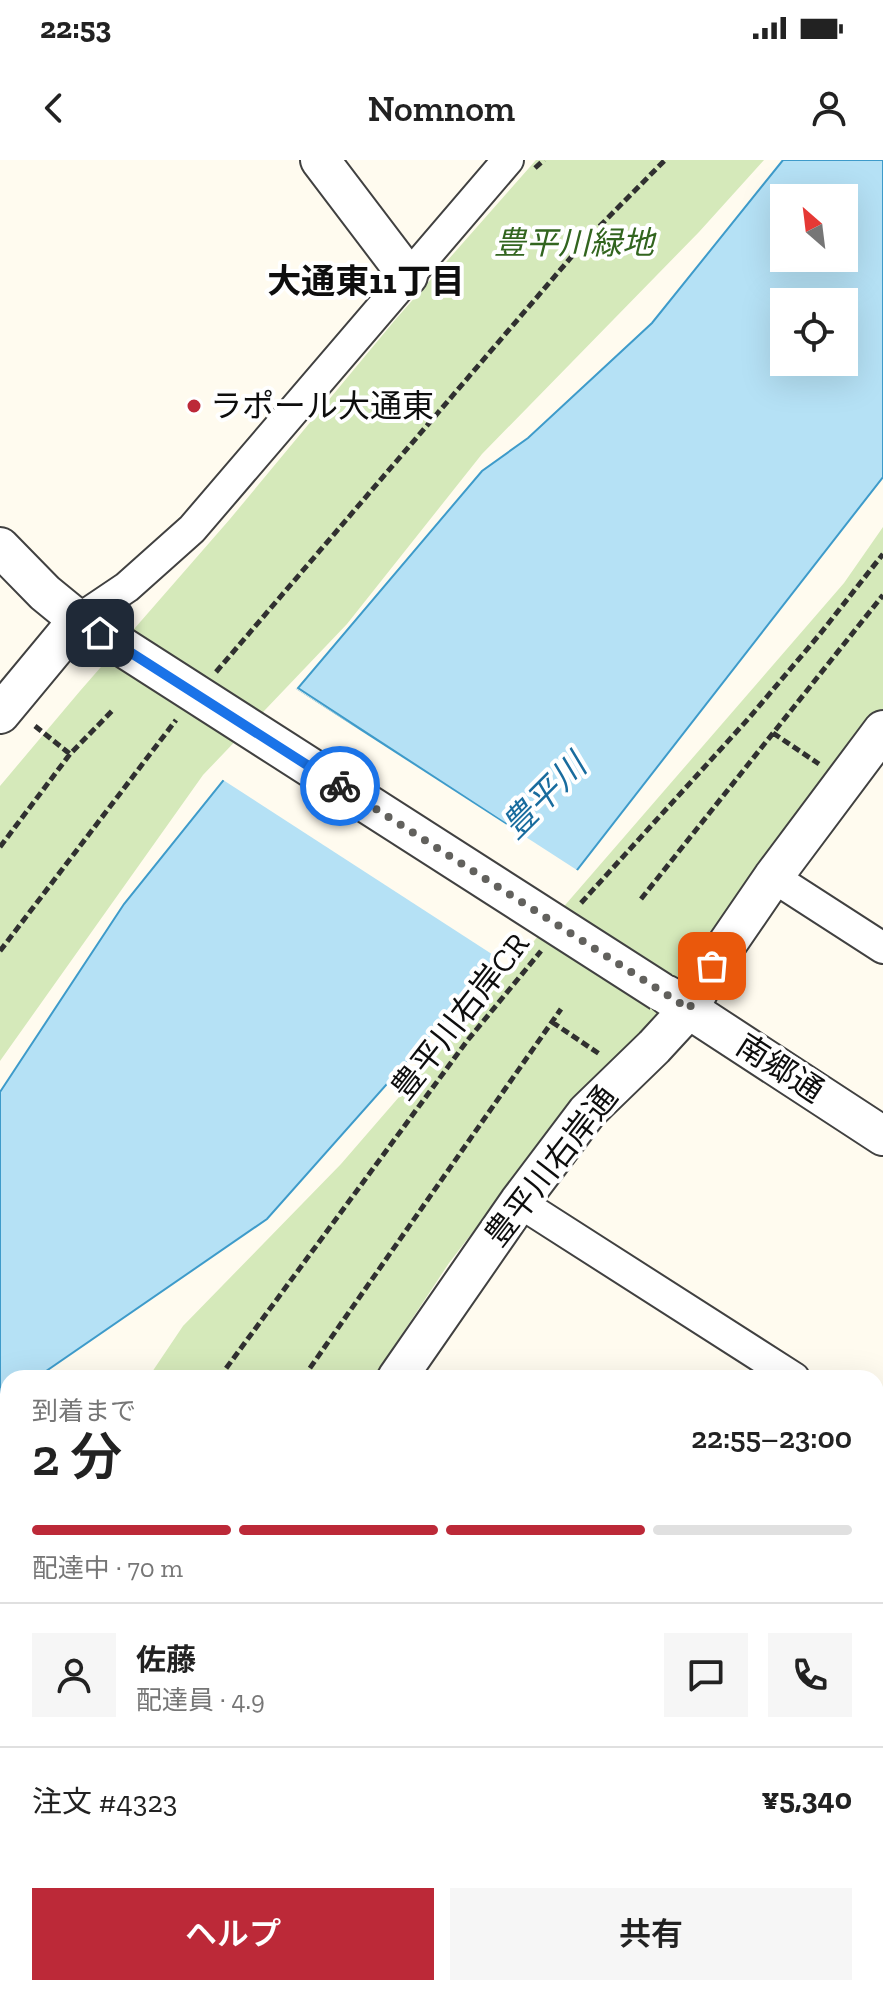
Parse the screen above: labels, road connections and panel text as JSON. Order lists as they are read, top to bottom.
{
  "streets": {
    "street": ["南郷通", "豊平川右岸通"],
    "path": ["豊平川右岸CR"]
  },
  "crossings": [
    ["南郷通", "豊平川右岸通"]
  ],
  "districts": ["大通東11丁目"],
  "water": ["豊平川"],
  "parks": ["豊平川緑地"],
  "places": ["ラポール大通東"],
  "north": "top left",
  "page": {
    "status": "22:53",
    "header": "Nomnom",
    "heading": ["2 分", "到着まで", "22:55–23:00"],
    "panel": [
      "佐藤",
      "配達員 · 4.9",
      "注文 #4323",
      "¥5,340"
    ],
    "bar": "配達中 · 70 m",
    "buttons": ["ヘルプ", "共有"]
  }
}
